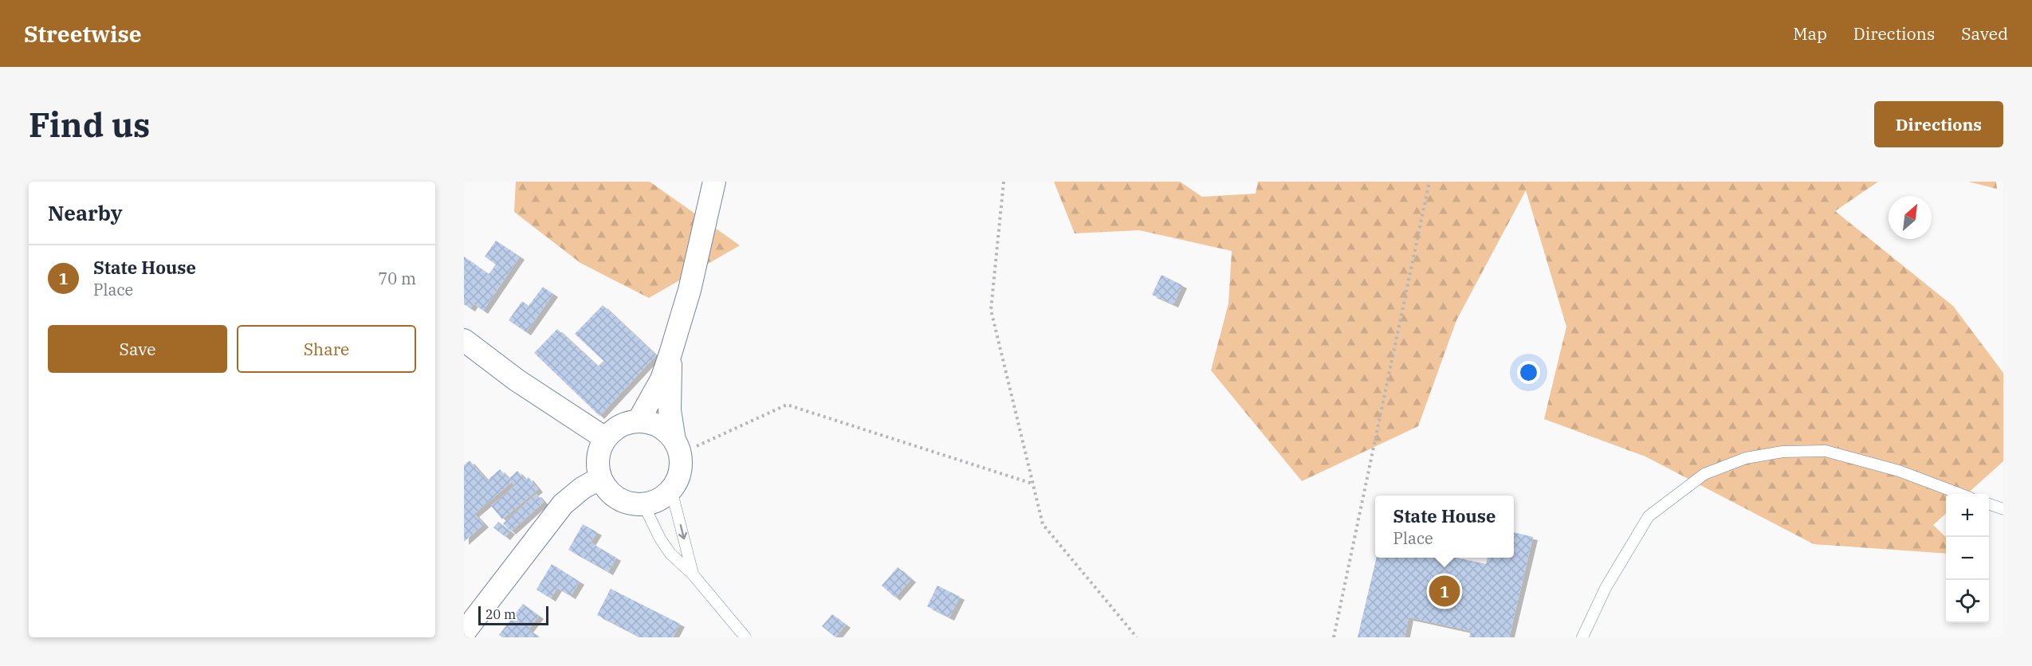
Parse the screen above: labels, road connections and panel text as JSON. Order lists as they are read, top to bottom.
{
  "scale_bar": "20 m",
  "north": "top right",
  "page": {
    "header": "Streetwise",
    "nav": ["Map", "Directions", "Saved"],
    "buttons": [
      "Directions",
      ["Save", "Share"]
    ],
    "title": "Find us",
    "heading": "Nearby",
    "list": [
      {
        "mark": "1",
        "name": "State House",
        "note": "Place",
        "value": "70 m"
      }
    ],
    "map_buttons": ["+", "−"],
    "popup": ["State House", "Place"],
    "pins": "1",
    "scale": "20 m"
  }
}
